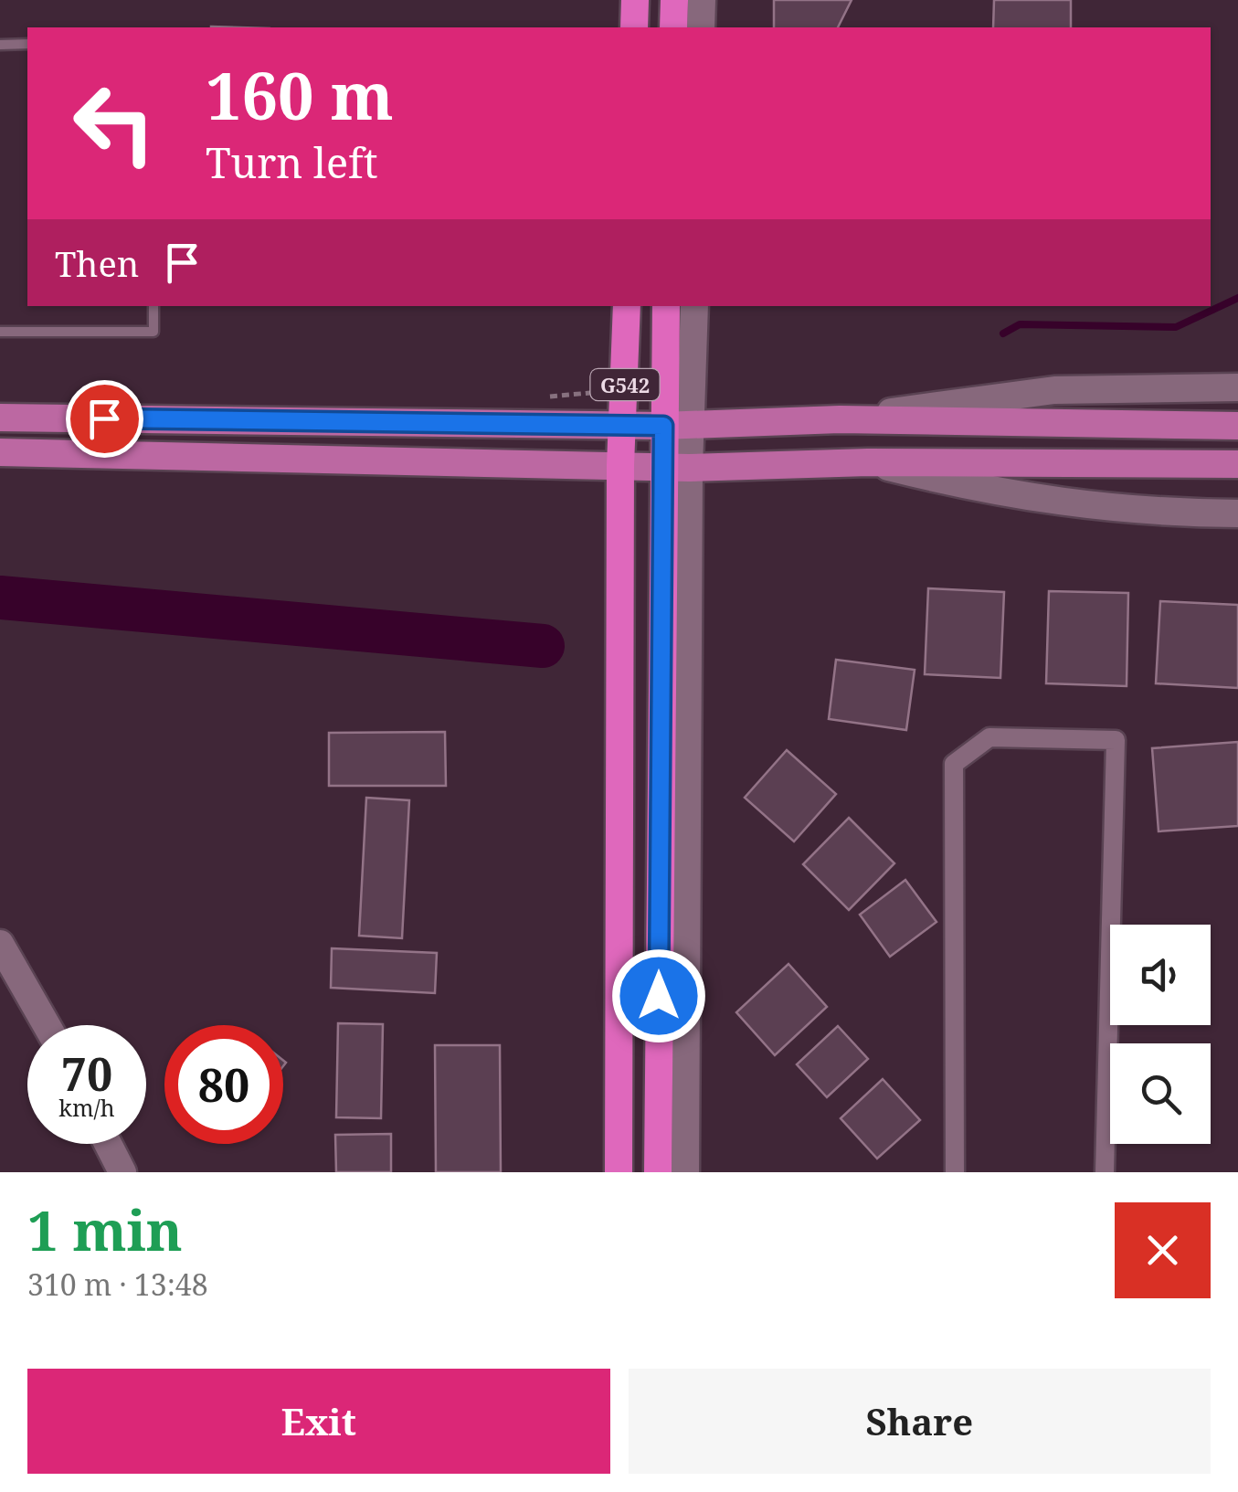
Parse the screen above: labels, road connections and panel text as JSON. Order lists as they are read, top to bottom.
{
  "streets": {
    "highway": ["G542"]
  },
  "page": {
    "turn": ["160 m", "Turn left"],
    "then": "Then",
    "speed": "70 km/h",
    "limit": "80",
    "heading": ["1 min", "310 m · 13:48"],
    "buttons": ["Exit", "Share"]
  }
}
